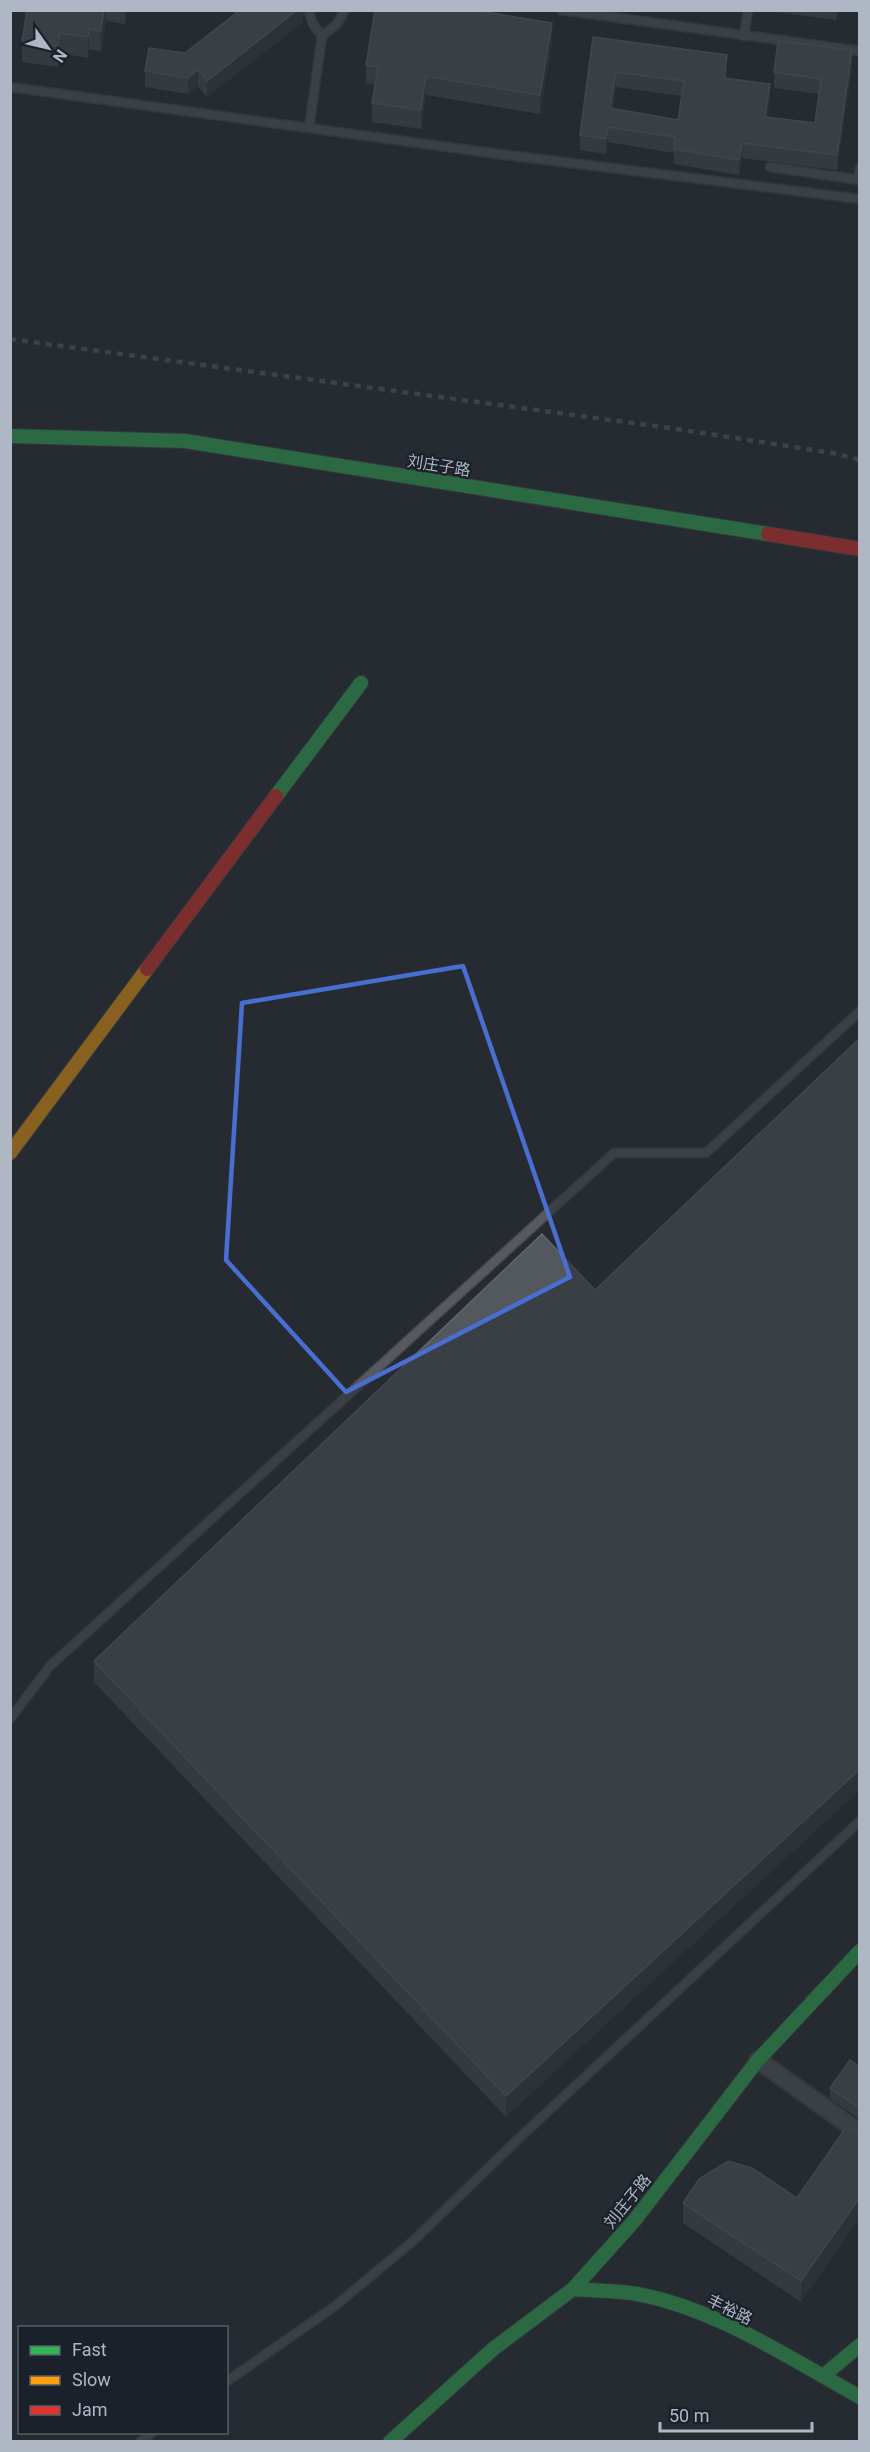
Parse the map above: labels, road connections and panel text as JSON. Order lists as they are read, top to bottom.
{
  "streets": {
    "street": ["刘庄子路", "丰裕路"]
  },
  "crossings": [
    ["刘庄子路", "丰裕路"]
  ],
  "legend": ["Fast", "Slow", "Jam"],
  "scale_bar": "50 m",
  "north": "bottom right"
}
